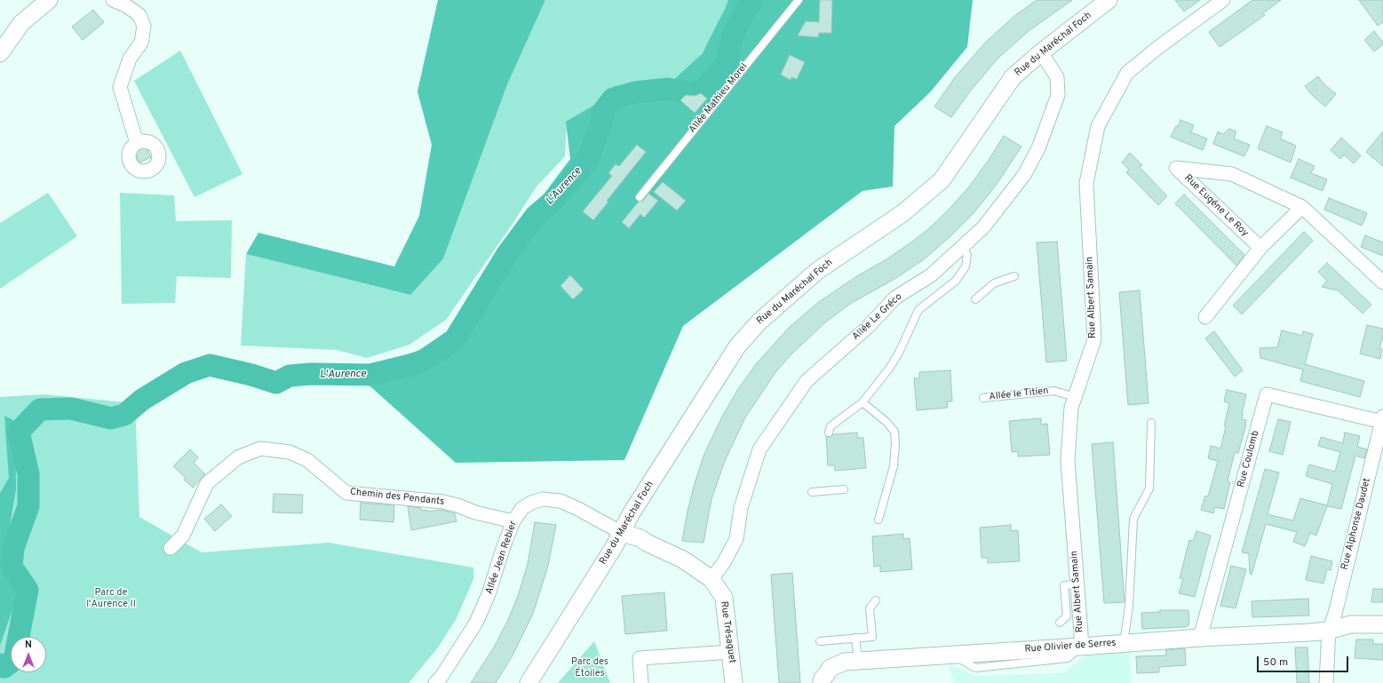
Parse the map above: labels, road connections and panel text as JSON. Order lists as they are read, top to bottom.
{
  "streets": {
    "street": [
      "Rue du Maréchal Foch",
      "Rue Eugéne Le Roy",
      "Rue Albert Samain",
      "Allée Le Gréco",
      "Rue Coulomb",
      "Chemin des Pendants",
      "Rue Alphonse Daudet",
      "Allée Jean Rebier",
      "Rue Trésaguet",
      "Rue Olivier de Serres"
    ],
    "lane": ["Allée Mathieu Morel", "Allée le Titien"]
  },
  "crossings": [
    ["Rue du Maréchal Foch", "Allée Le Gréco"],
    ["Rue du Maréchal Foch", "Allée Jean Rebier"],
    ["Rue du Maréchal Foch", "Rue Trésaguet"],
    ["Rue Albert Samain", "Allée le Titien"],
    ["Rue Albert Samain", "Rue Olivier de Serres"],
    ["Allée Le Gréco", "Rue Trésaguet"],
    ["Rue Coulomb", "Rue Alphonse Daudet"],
    ["Rue Coulomb", "Rue Olivier de Serres"],
    ["Chemin des Pendants", "Allée Jean Rebier"],
    ["Rue Alphonse Daudet", "Rue Olivier de Serres"],
    ["Allée Jean Rebier", "Rue Trésaguet"]
  ],
  "water": ["L'Aurence"],
  "parks": ["Parc de l'Aurence II", "Parc des Étoiles"],
  "scale_bar": "50 m",
  "north": "top"
}
